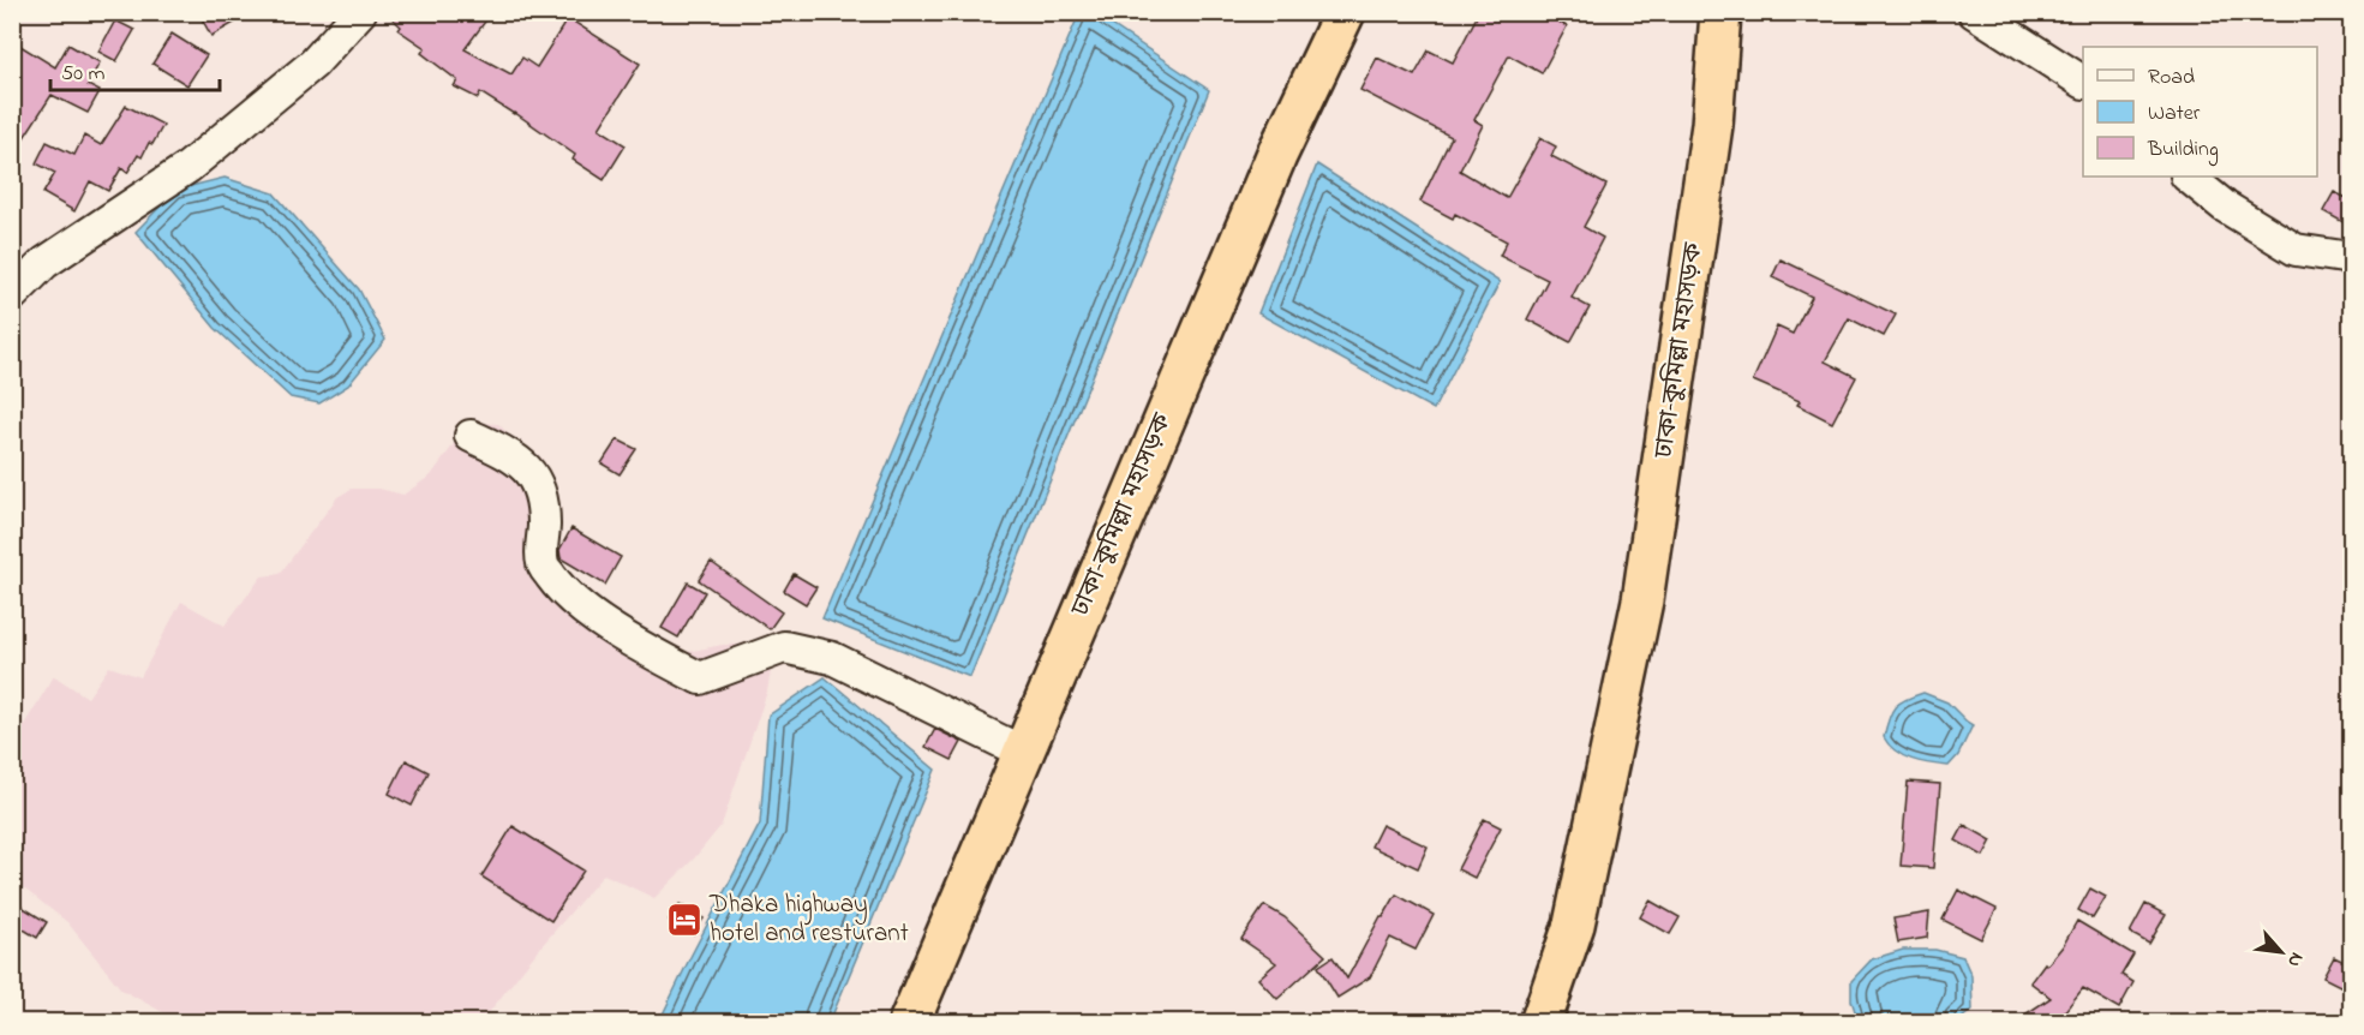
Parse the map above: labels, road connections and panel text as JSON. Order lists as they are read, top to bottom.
{
  "streets": {
    "highway": ["ঢাকা–কুমিল্লা মহাসড়ক"]
  },
  "places": {
    "hotel": ["Dhaka highway hotel and resturant"]
  },
  "legend": ["Road", "Water", "Building"],
  "scale_bar": "50 m",
  "north": "bottom right"
}
